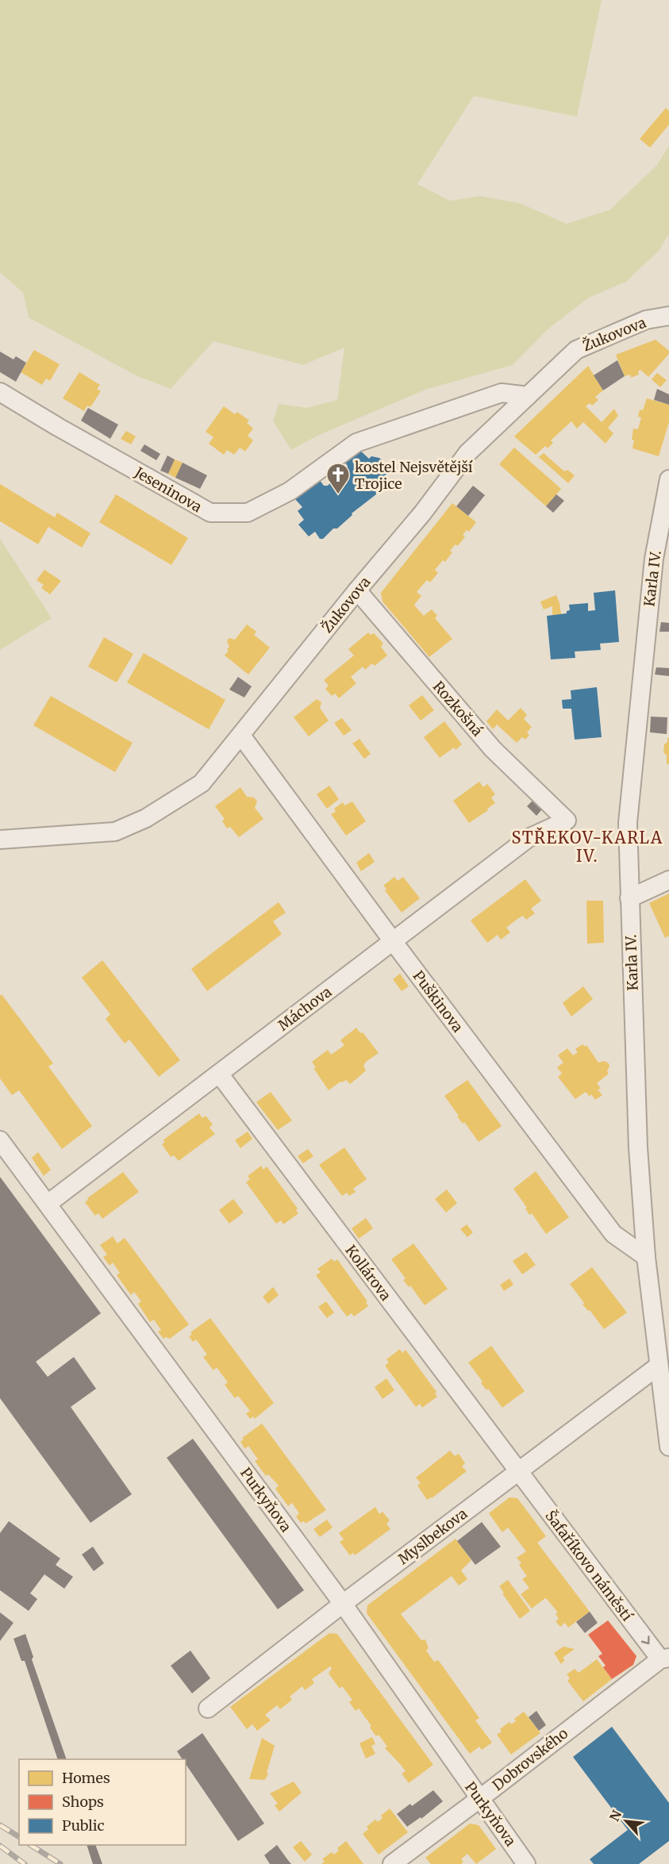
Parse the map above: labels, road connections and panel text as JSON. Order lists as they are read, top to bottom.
{
  "streets": {
    "street": [
      "Žukovova",
      "Jeseninova",
      "Karla IV.",
      "Rozkošná",
      "Puškinova",
      "Máchova",
      "Kollárova",
      "Purkyňova",
      "Myslbekova",
      "Šafaříkovo náměstí",
      "Dobrovského"
    ]
  },
  "crossings": [
    ["Žukovova", "Jeseninova"],
    ["Žukovova", "Rozkošná"],
    ["Žukovova", "Puškinova"],
    ["Karla IV.", "Puškinova"],
    ["Karla IV.", "Myslbekova"],
    ["Rozkošná", "Máchova"],
    ["Puškinova", "Máchova"],
    ["Máchova", "Kollárova"],
    ["Máchova", "Purkyňova"],
    ["Kollárova", "Myslbekova"],
    ["Kollárova", "Šafaříkovo náměstí"],
    ["Purkyňova", "Myslbekova"],
    ["Purkyňova", "Dobrovského"],
    ["Myslbekova", "Šafaříkovo náměstí"],
    ["Šafaříkovo náměstí", "Dobrovského"]
  ],
  "one_way": ["Šafaříkovo náměstí"],
  "districts": ["STŘEKOV-KARLA IV."],
  "places": {
    "church": ["kostel Nejsvětější Trojice"]
  },
  "legend": ["Homes", "Shops", "Public"],
  "north": "top left"
}
